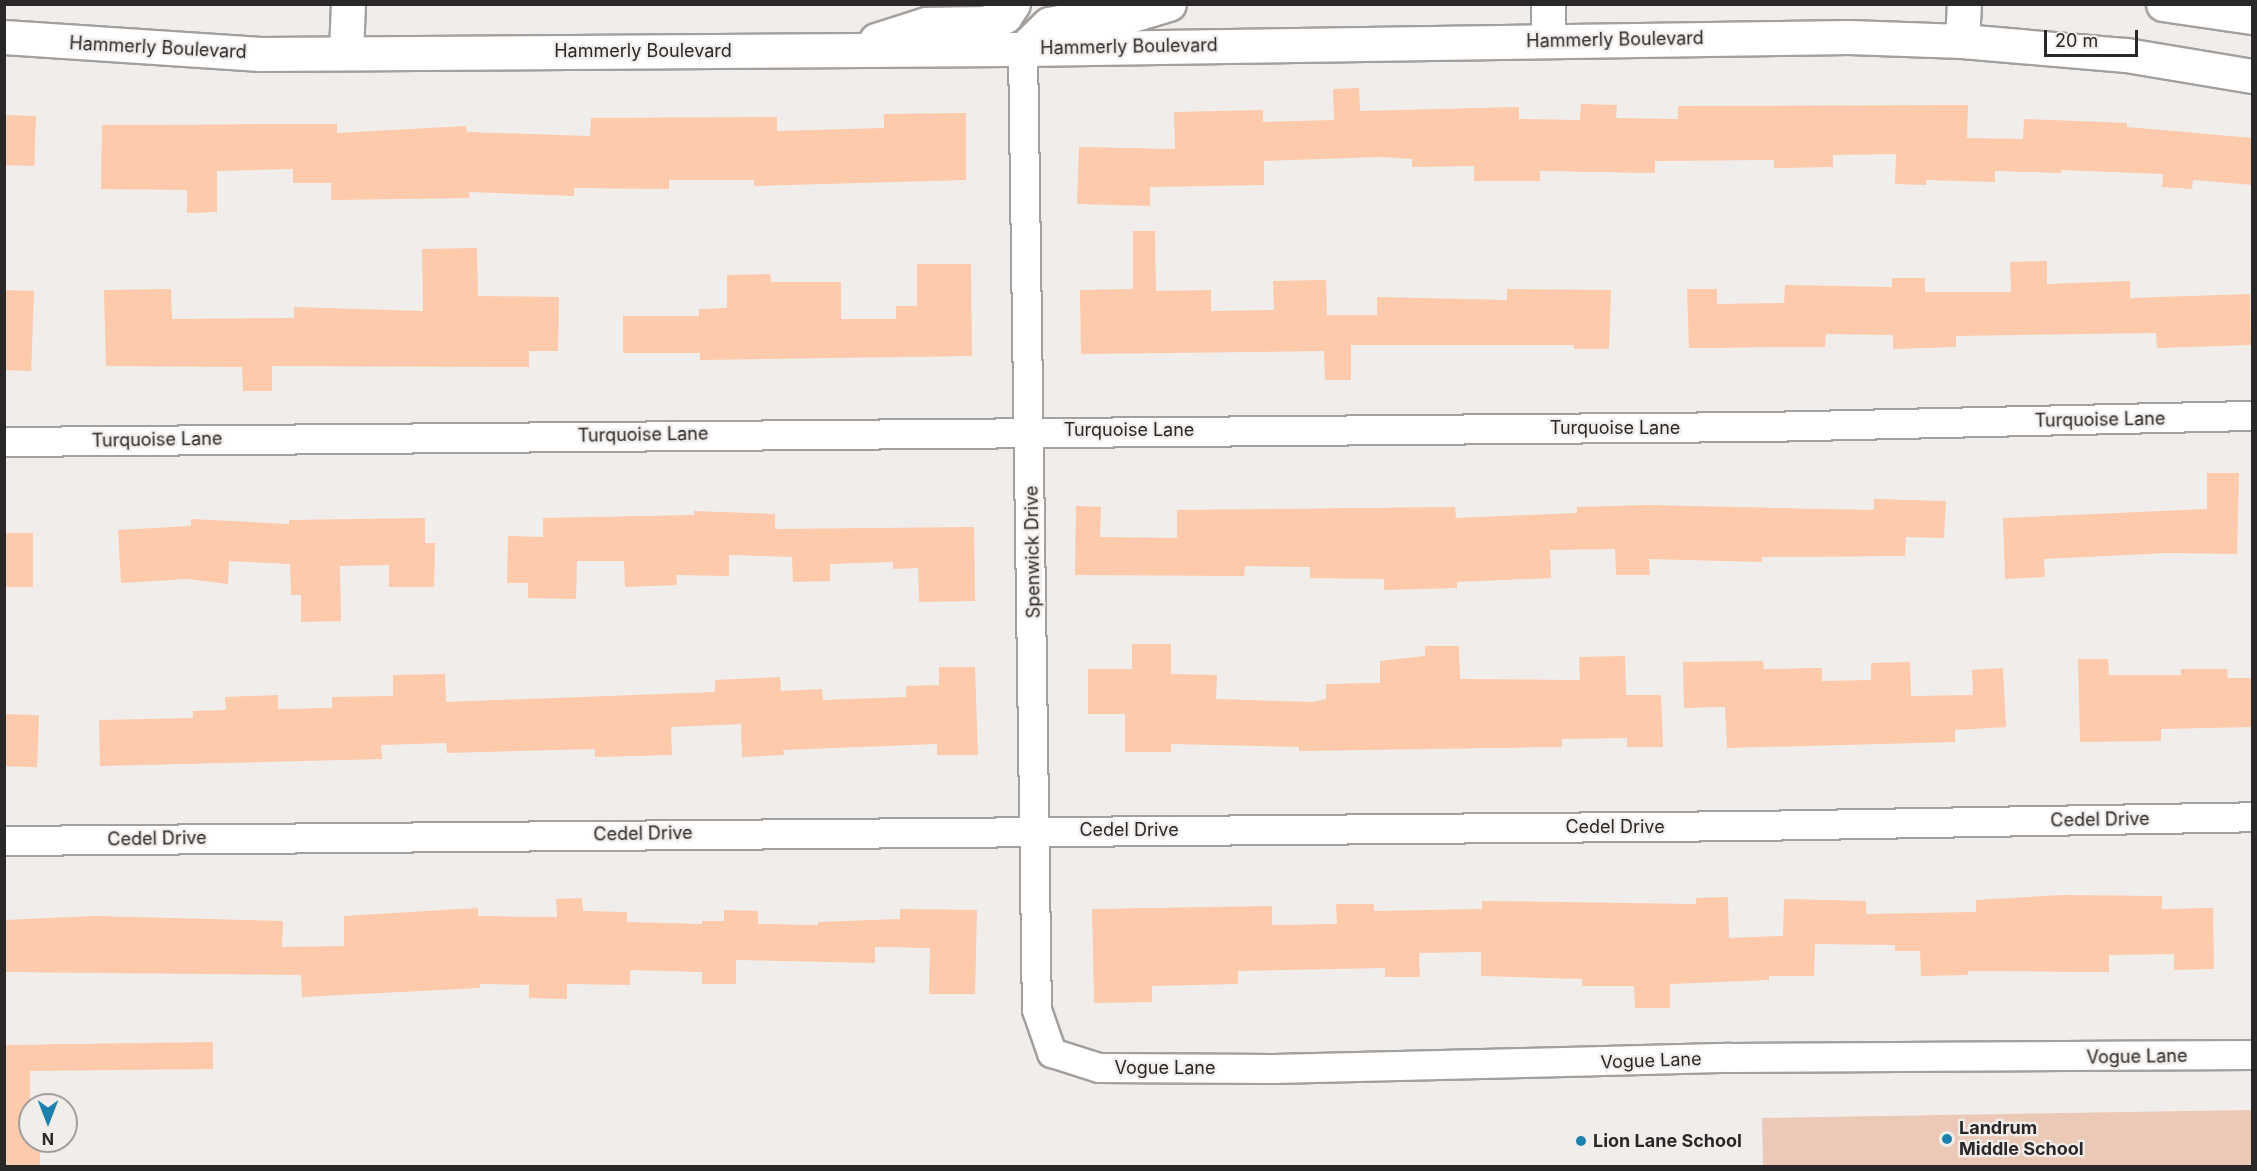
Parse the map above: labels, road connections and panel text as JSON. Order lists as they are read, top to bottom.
{
  "streets": {
    "main road": ["Hammerly Boulevard"],
    "street": [
      "Turquoise Lane",
      "Spenwick Drive",
      "Cedel Drive",
      "Vogue Lane"
    ]
  },
  "crossings": [
    ["Hammerly Boulevard", "Spenwick Drive"],
    ["Turquoise Lane", "Spenwick Drive"],
    ["Spenwick Drive", "Cedel Drive"],
    ["Spenwick Drive", "Vogue Lane"]
  ],
  "places": ["Landrum Middle School", "Lion Lane School"],
  "scale_bar": "20 m",
  "north": "bottom"
}
